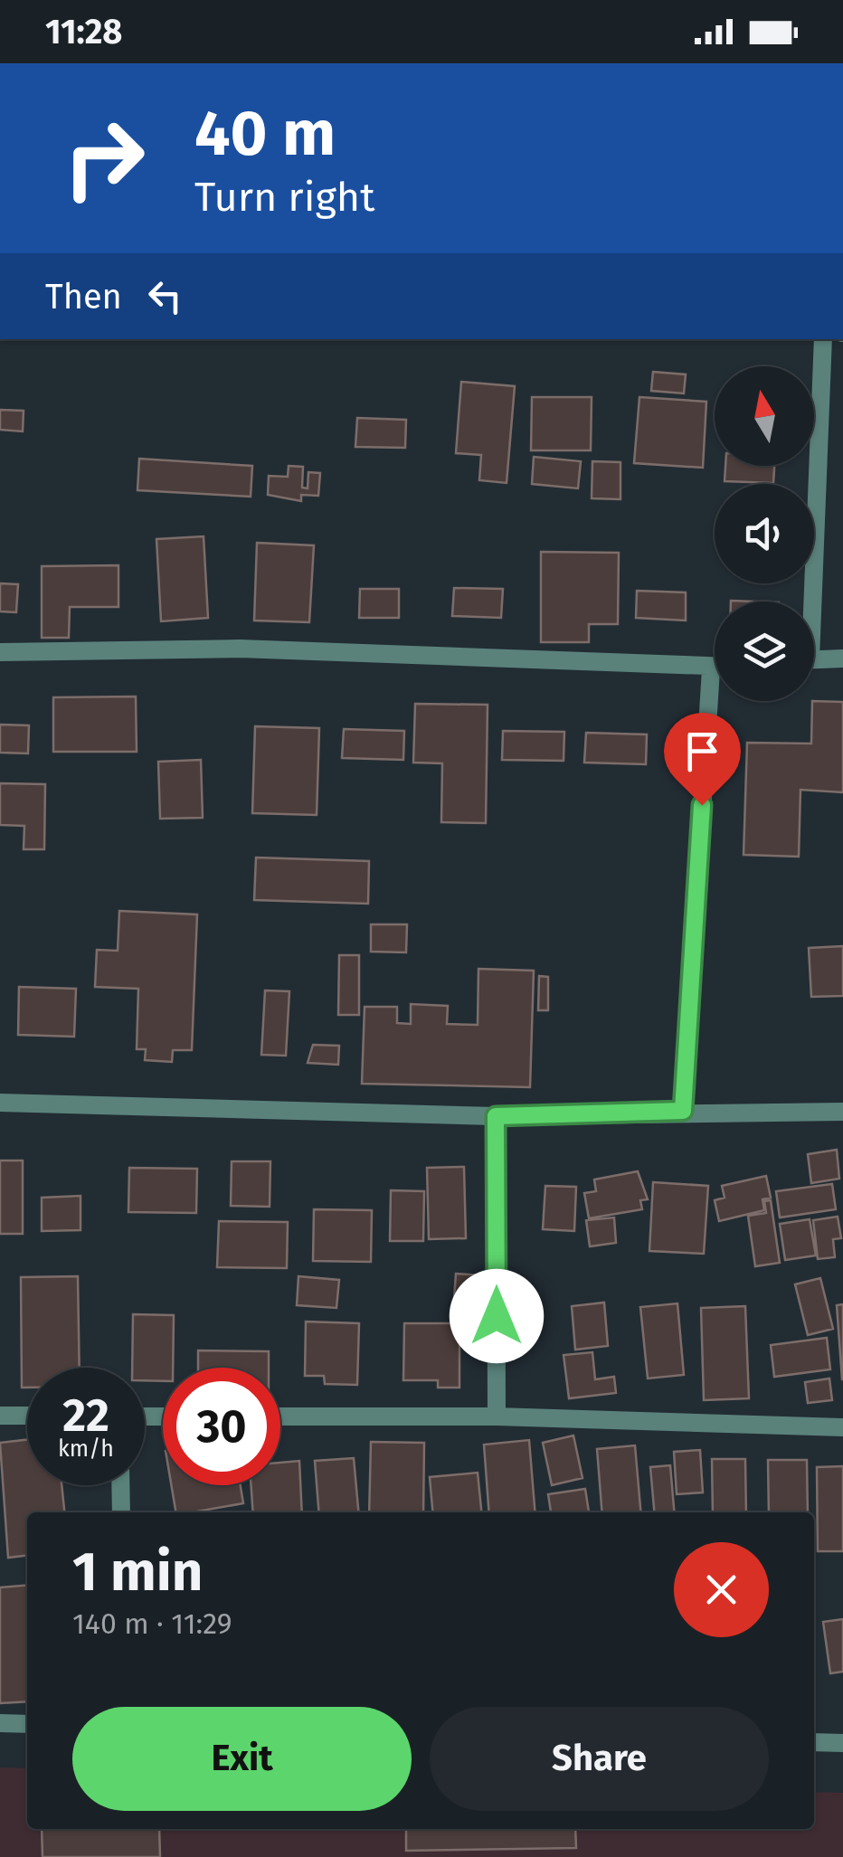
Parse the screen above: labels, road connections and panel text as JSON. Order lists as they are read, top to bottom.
{
  "north": "top",
  "page": {
    "status": "11:28",
    "turn": ["40 m", "Turn right"],
    "then": "Then",
    "speed": "22 km/h",
    "limit": "30",
    "heading": ["1 min", "140 m · 11:29"],
    "buttons": ["Exit", "Share"]
  }
}
